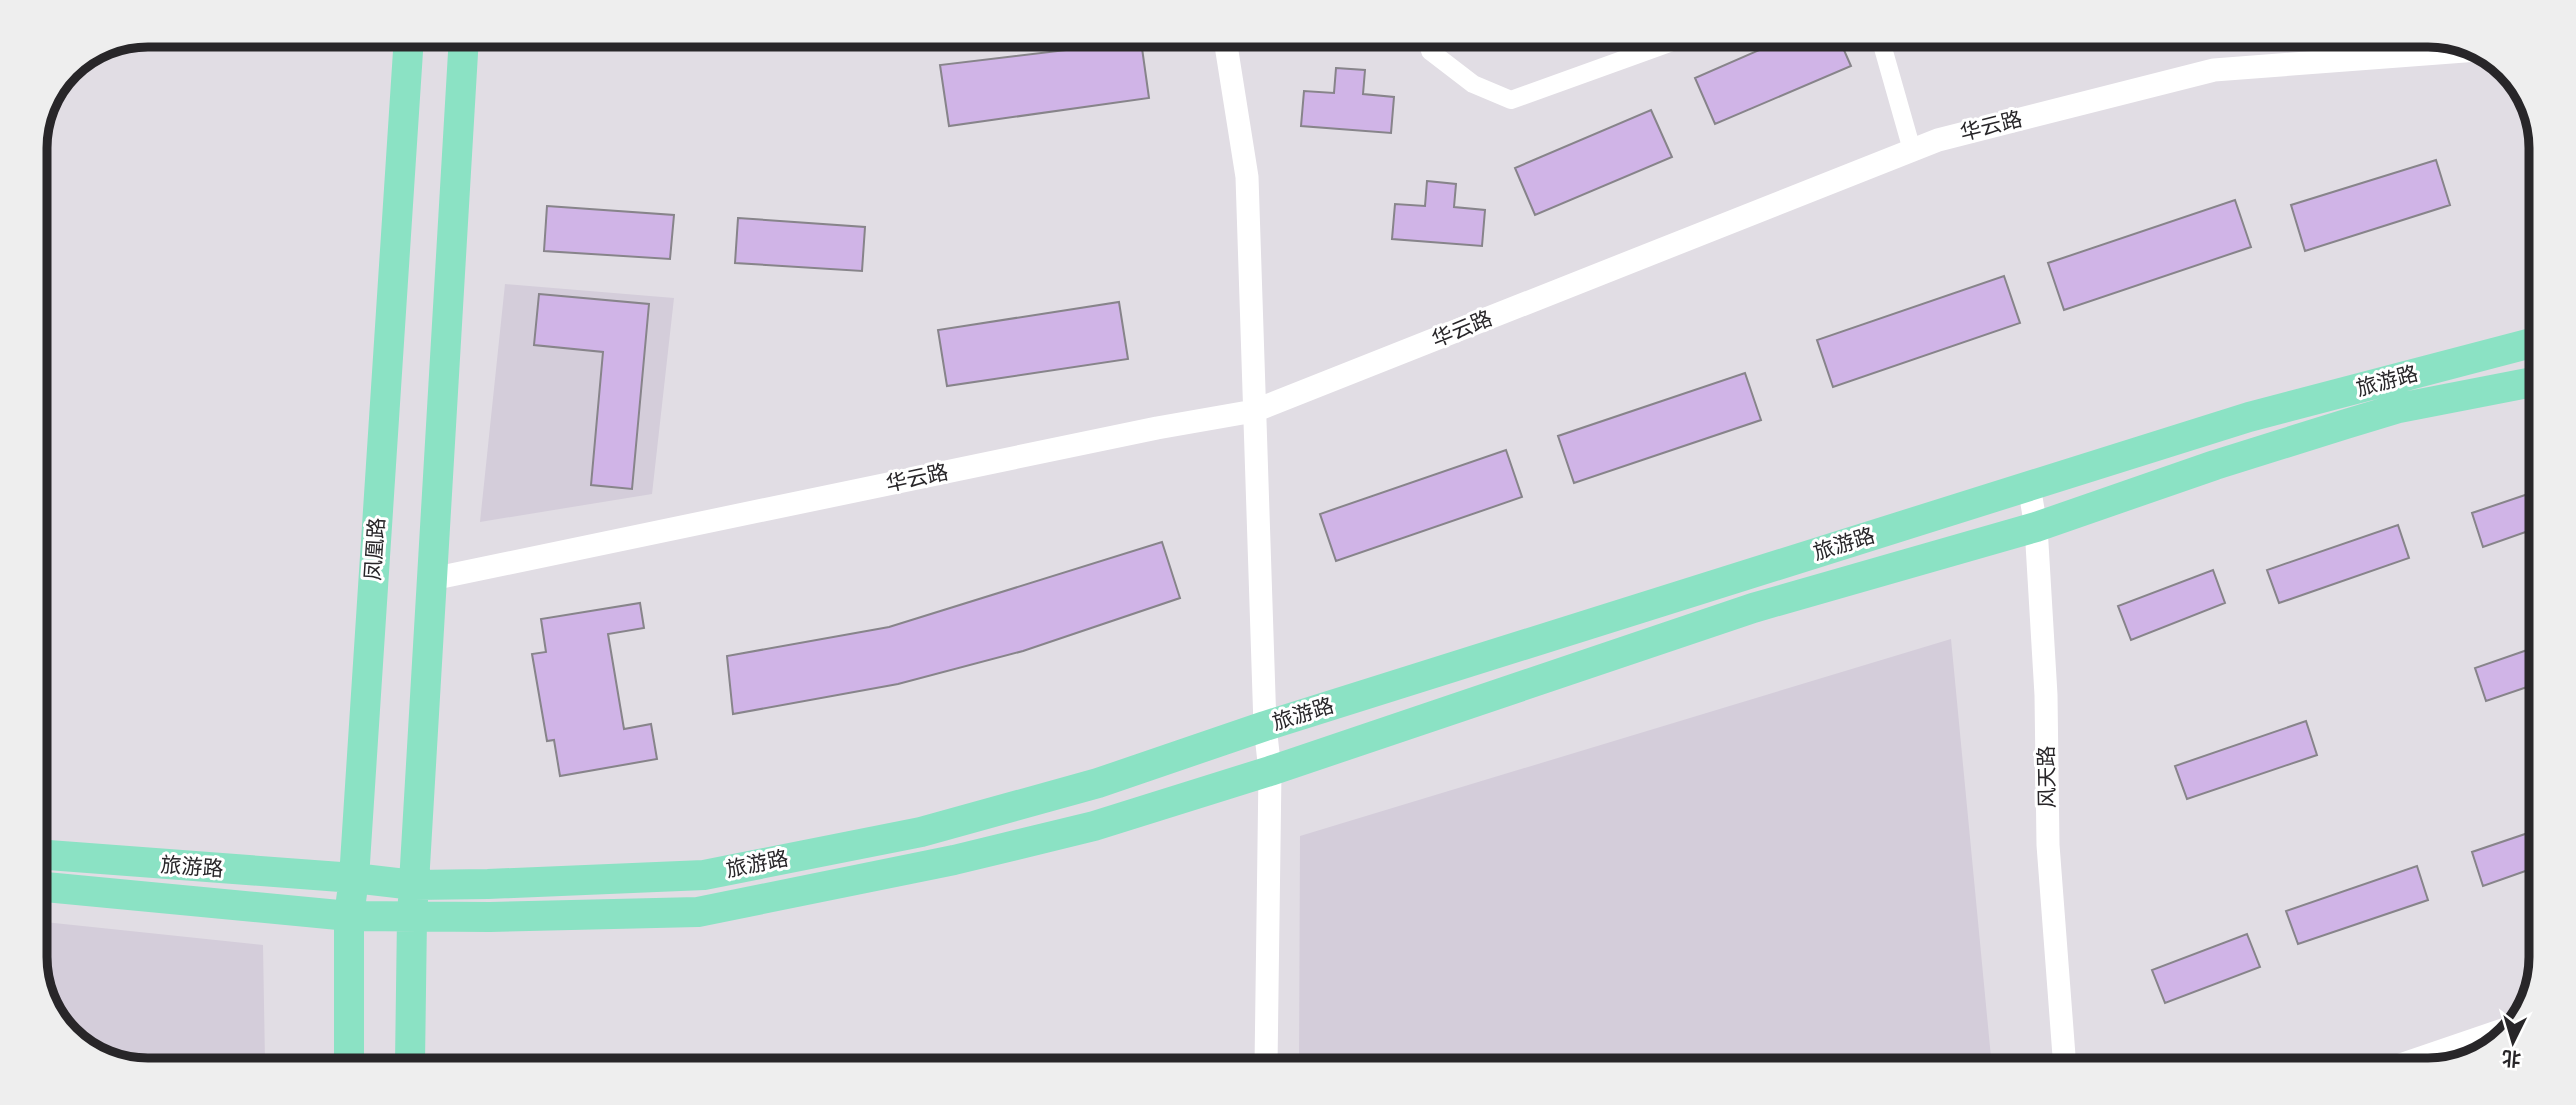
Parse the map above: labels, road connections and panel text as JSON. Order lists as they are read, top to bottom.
{
  "streets": {
    "main road": ["旅游路", "凤凰路"],
    "street": ["华云路", "风天路"]
  },
  "crossings": [
    ["旅游路", "凤凰路"],
    ["旅游路", "风天路"]
  ],
  "north": "bottom"
}
